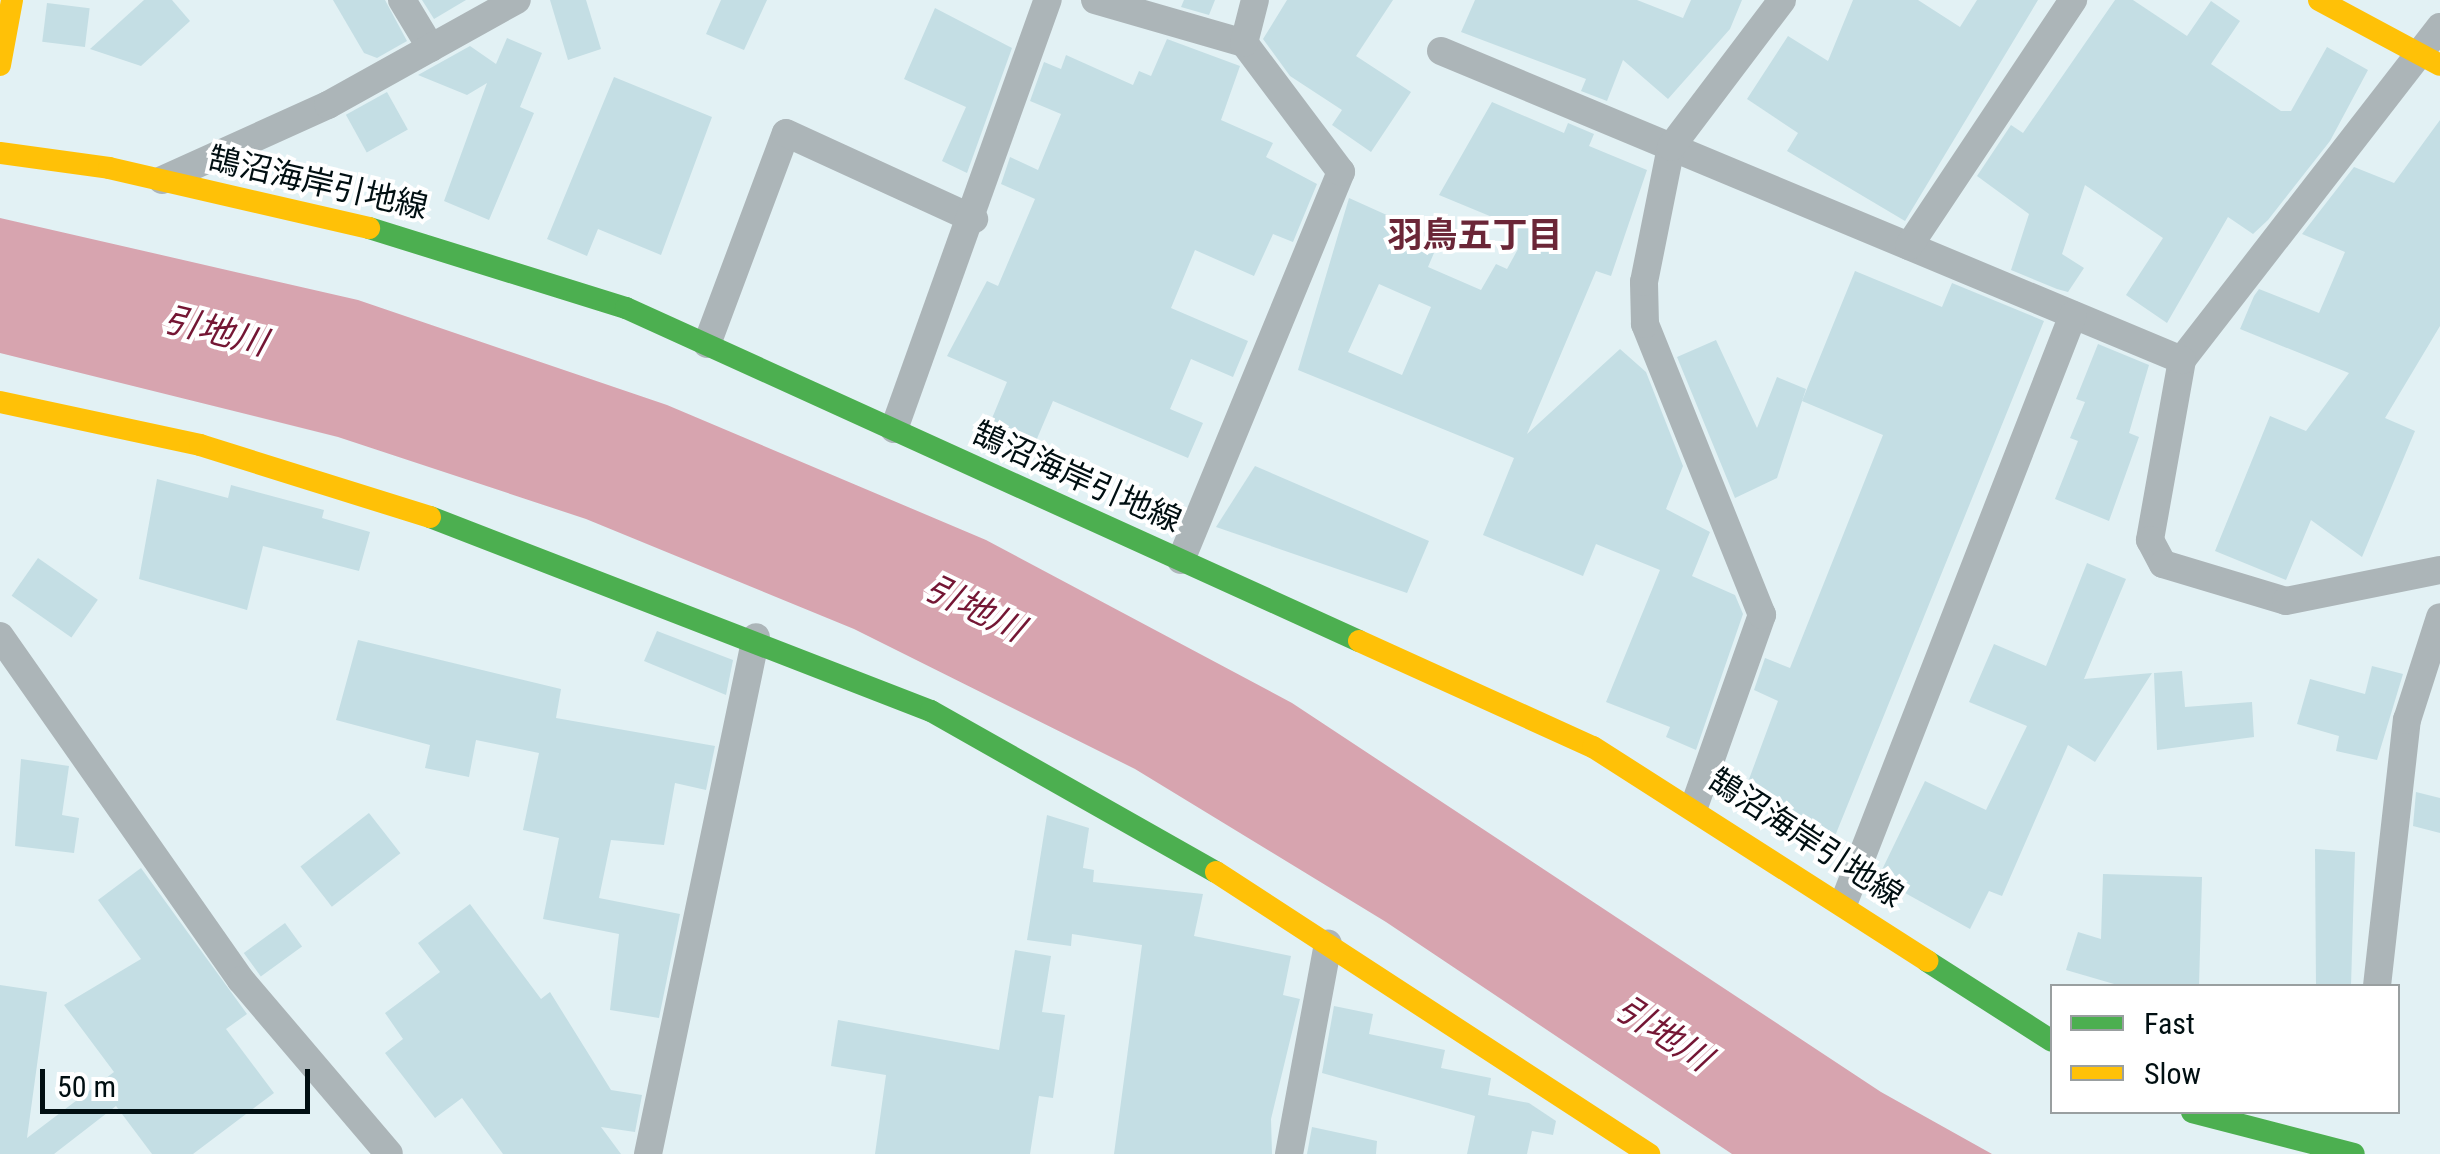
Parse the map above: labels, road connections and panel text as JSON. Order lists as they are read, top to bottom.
{
  "streets": {
    "street": ["鵠沼海岸引地線"]
  },
  "districts": ["羽鳥五丁目"],
  "water": ["引地川"],
  "legend": ["Fast", "Slow"],
  "scale_bar": "50 m"
}
